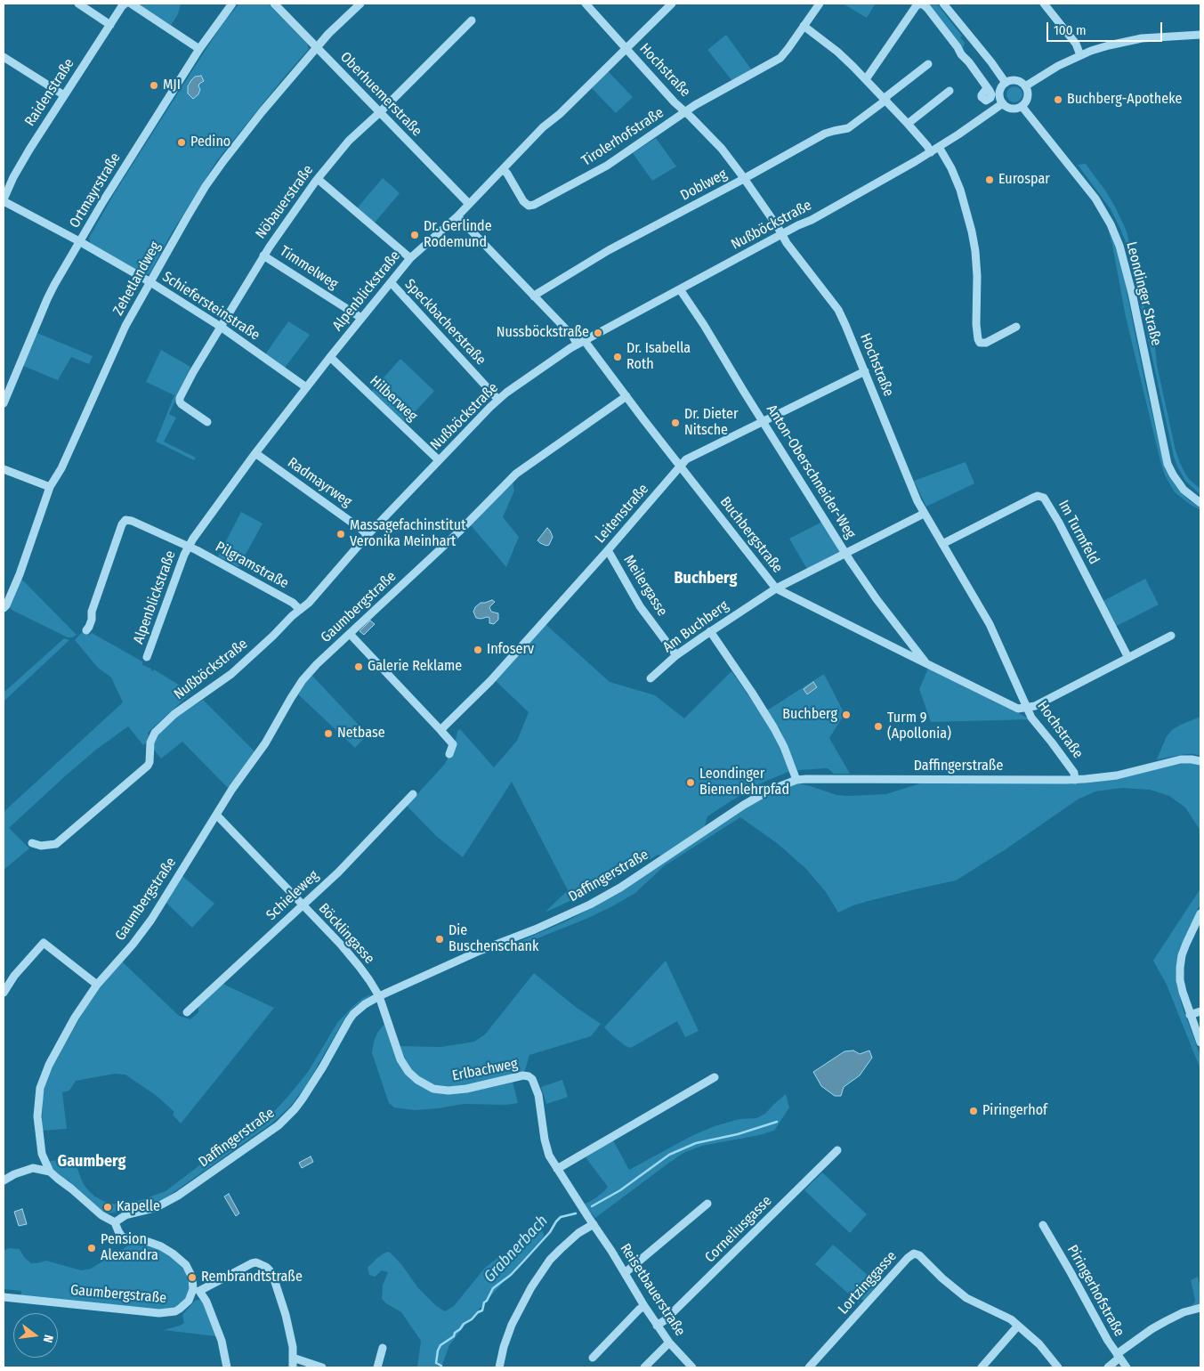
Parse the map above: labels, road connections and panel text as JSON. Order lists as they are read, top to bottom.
{
  "streets": {
    "street": [
      "Hochstraße",
      "Raidenstraße",
      "Oberhuemerstraße",
      "Tirolerhofstraße",
      "Doblweg",
      "Ortmayrstraße",
      "Nöbauerstraße",
      "Nußböckstraße",
      "Timmelweg",
      "Zehetlandweg",
      "Alpenblickstraße",
      "Leondinger Straße",
      "Schiefersteinstraße",
      "Speckbacherstraße",
      "Hilberweg",
      "Anton-Oberschneider-Weg",
      "Radmayrweg",
      "Leitenstraße",
      "Im Turmfeld",
      "Buchbergstraße",
      "Pilgramstraße",
      "Meilergasse",
      "Gaumbergstraße",
      "Am Buchberg",
      "Daffingerstraße",
      "Schieleweg",
      "Böcklingasse",
      "Erlbachweg",
      "Corneliusgasse",
      "Lortzinggasse",
      "Reisetbauerstraße",
      "Piringerhofstraße"
    ]
  },
  "crossings": [
    ["Hochstraße", "Tirolerhofstraße"],
    ["Hochstraße", "Doblweg"],
    ["Hochstraße", "Nußböckstraße"],
    ["Hochstraße", "Alpenblickstraße"],
    ["Hochstraße", "Leitenstraße"],
    ["Hochstraße", "Im Turmfeld"],
    ["Hochstraße", "Buchbergstraße"],
    ["Hochstraße", "Am Buchberg"],
    ["Hochstraße", "Daffingerstraße"],
    ["Raidenstraße", "Schiefersteinstraße"],
    ["Oberhuemerstraße", "Nöbauerstraße"],
    ["Oberhuemerstraße", "Zehetlandweg"],
    ["Oberhuemerstraße", "Alpenblickstraße"],
    ["Tirolerhofstraße", "Alpenblickstraße"],
    ["Ortmayrstraße", "Schiefersteinstraße"],
    ["Nöbauerstraße", "Timmelweg"],
    ["Nöbauerstraße", "Schiefersteinstraße"],
    ["Nußböckstraße", "Leondinger Straße"],
    ["Nußböckstraße", "Speckbacherstraße"],
    ["Nußböckstraße", "Hilberweg"],
    ["Nußböckstraße", "Anton-Oberschneider-Weg"],
    ["Nußböckstraße", "Radmayrweg"],
    ["Nußböckstraße", "Buchbergstraße"],
    ["Nußböckstraße", "Pilgramstraße"],
    ["Timmelweg", "Alpenblickstraße"],
    ["Zehetlandweg", "Schiefersteinstraße"],
    ["Alpenblickstraße", "Schiefersteinstraße"],
    ["Alpenblickstraße", "Speckbacherstraße"],
    ["Alpenblickstraße", "Hilberweg"],
    ["Alpenblickstraße", "Radmayrweg"],
    ["Alpenblickstraße", "Pilgramstraße"],
    ["Anton-Oberschneider-Weg", "Leitenstraße"],
    ["Anton-Oberschneider-Weg", "Buchbergstraße"],
    ["Anton-Oberschneider-Weg", "Am Buchberg"],
    ["Leitenstraße", "Buchbergstraße"],
    ["Leitenstraße", "Meilergasse"],
    ["Buchbergstraße", "Gaumbergstraße"],
    ["Buchbergstraße", "Am Buchberg"],
    ["Meilergasse", "Am Buchberg"],
    ["Gaumbergstraße", "Daffingerstraße"],
    ["Gaumbergstraße", "Böcklingasse"],
    ["Daffingerstraße", "Böcklingasse"],
    ["Daffingerstraße", "Erlbachweg"],
    ["Schieleweg", "Böcklingasse"],
    ["Böcklingasse", "Erlbachweg"],
    ["Erlbachweg", "Reisetbauerstraße"],
    ["Corneliusgasse", "Reisetbauerstraße"]
  ],
  "districts": ["Buchberg", "Gaumberg"],
  "water": ["Grabnerbach"],
  "places": [
    "MJI",
    "Buchberg-Apotheke",
    "Pedino",
    "Eurospar",
    "Dr. Gerlinde Rodemund",
    "Nussböckstraße",
    "Dr. Isabella Roth",
    "Dr. Dieter Nitsche",
    "Massagefachinstitut Veronika Meinhart",
    "Infoserv",
    "Galerie Reklame",
    "Buchberg",
    "Turm 9 (Apollonia)",
    "Netbase",
    "Leondinger Bienenlehrpfad",
    "Die Buschenschank",
    "Piringerhof",
    "Kapelle",
    "Pension Alexandra",
    "Rembrandtstraße"
  ],
  "scale_bar": "100 m",
  "north": "right"
}
